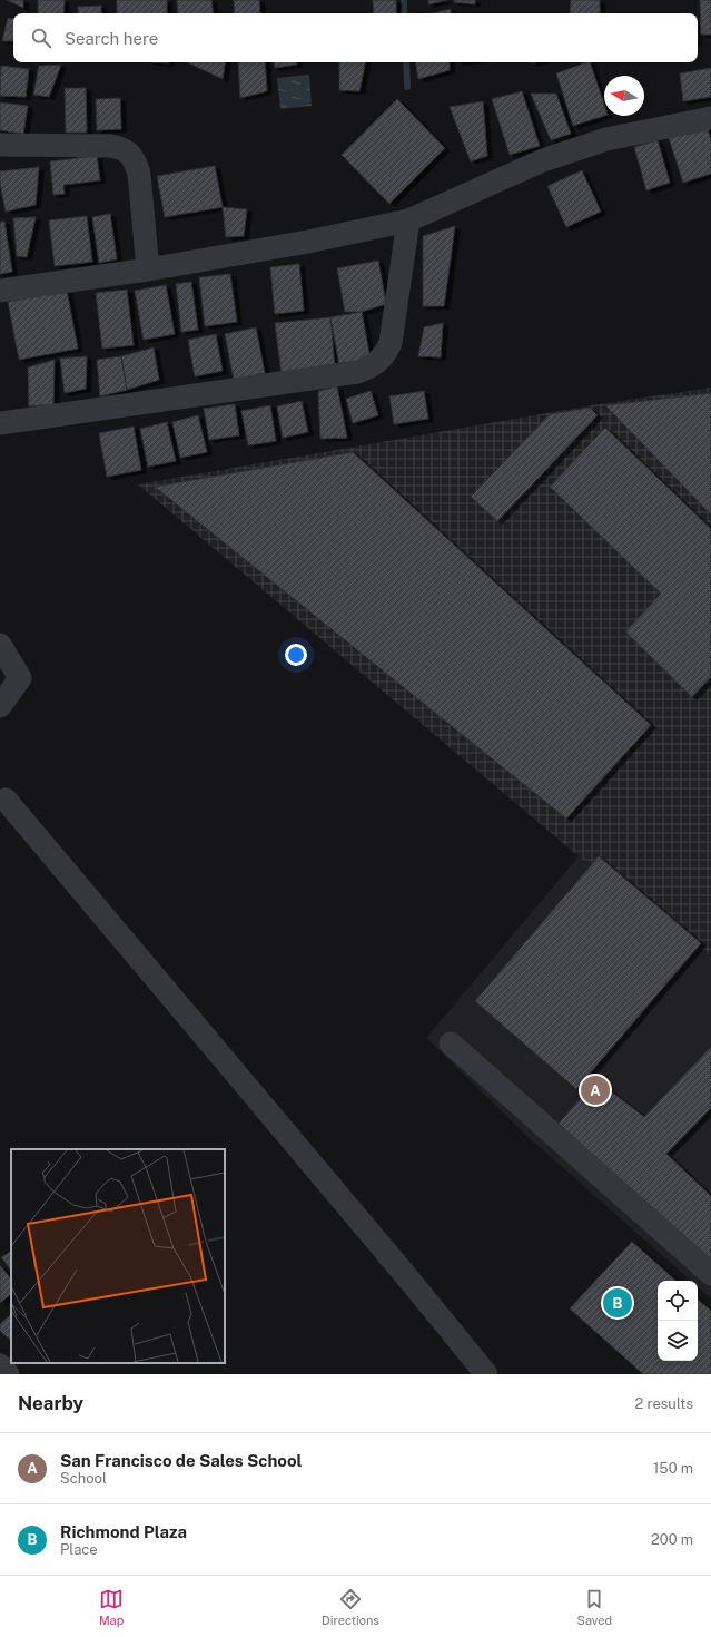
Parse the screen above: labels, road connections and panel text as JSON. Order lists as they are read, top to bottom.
{
  "north": "left",
  "page": {
    "search": "Search here",
    "pins": ["A", "B"],
    "heading": ["Nearby", "2 results"],
    "list": [
      {
        "mark": "A",
        "name": "San Francisco de Sales School",
        "note": "School",
        "value": "150 m"
      },
      {
        "mark": "B",
        "name": "Richmond Plaza",
        "note": "Place",
        "value": "200 m"
      }
    ],
    "nav": ["Map", "Directions", "Saved"]
  }
}
